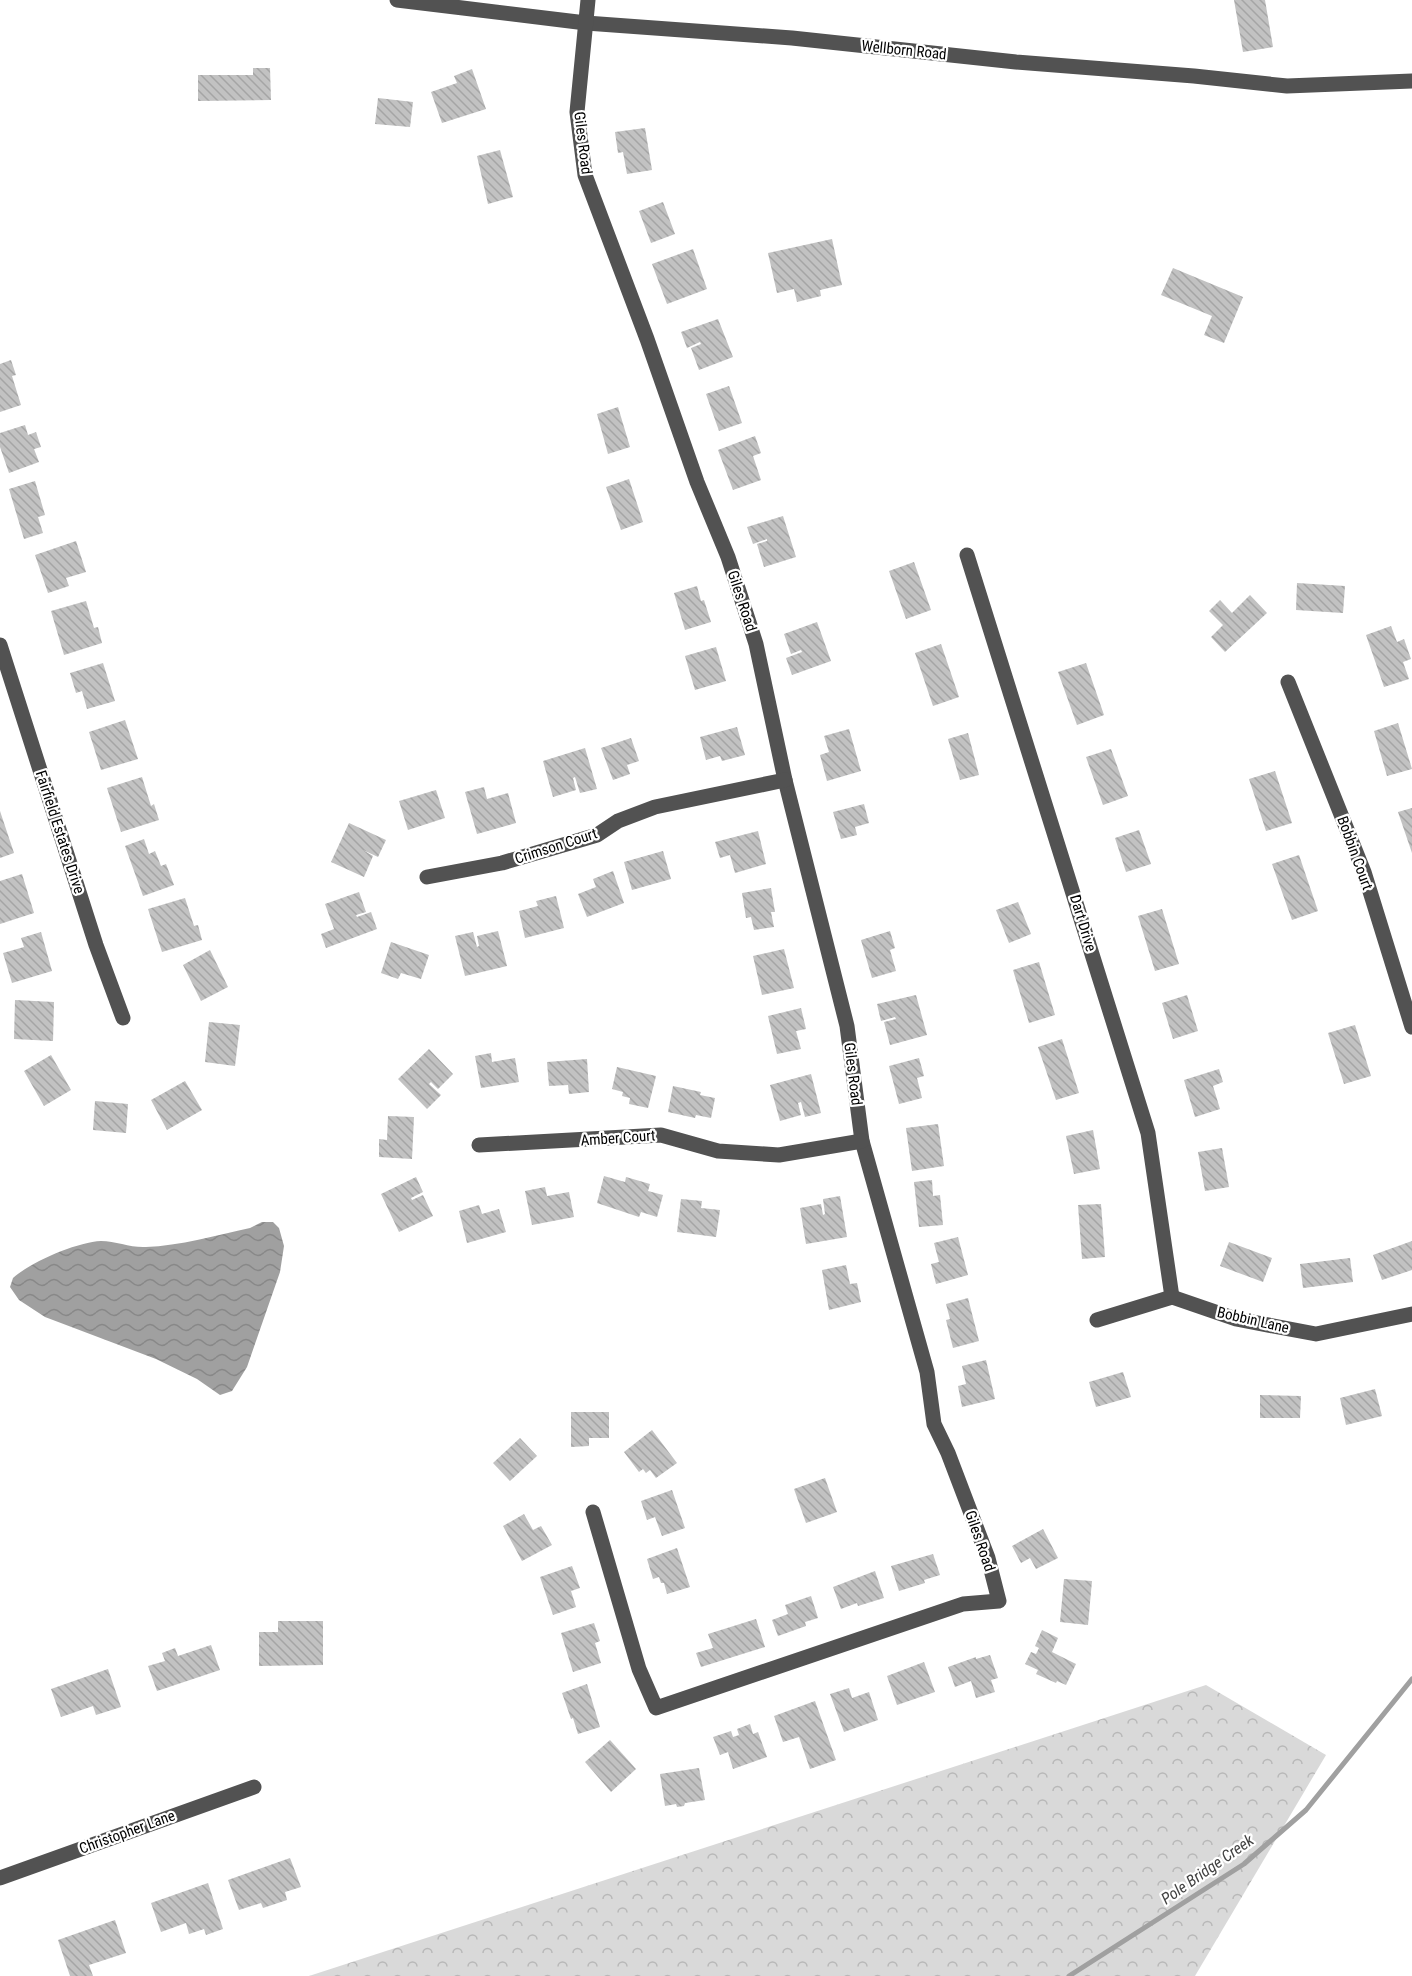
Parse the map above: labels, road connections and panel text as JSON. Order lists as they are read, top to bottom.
{
  "streets": {
    "street": [
      "Wellborn Road",
      "Giles Road",
      "Fairfield Estates Drive",
      "Crimson Court",
      "Bobbin Court",
      "Dart Drive",
      "Amber Court",
      "Bobbin Lane",
      "Christopher Lane"
    ]
  },
  "crossings": [
    ["Wellborn Road", "Giles Road"],
    ["Giles Road", "Crimson Court"],
    ["Giles Road", "Amber Court"],
    ["Dart Drive", "Bobbin Lane"]
  ],
  "water": ["Pole Bridge Creek"]
}
